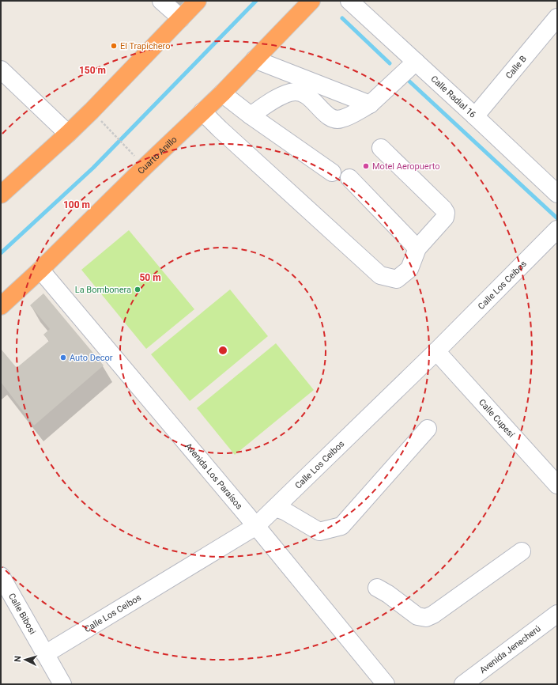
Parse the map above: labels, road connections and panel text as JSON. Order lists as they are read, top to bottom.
{
  "streets": {
    "highway": ["Cuarto Anillo"],
    "street": [
      "Calle B",
      "Calle Radial 16",
      "Calle Los Ceibos",
      "Calle Cupesí",
      "Avenida Los Paraísos",
      "Calle Bibosi",
      "Avenida Jenecherú"
    ]
  },
  "crossings": [
    ["Calle B", "Calle Radial 16"],
    ["Cuarto Anillo", "Avenida Los Paraísos"],
    ["Calle Los Ceibos", "Calle Cupesí"],
    ["Calle Los Ceibos", "Avenida Los Paraísos"],
    ["Calle Los Ceibos", "Calle Bibosi"]
  ],
  "places": [
    "El Trapichero",
    "Motel Aeropuerto",
    "La Bombonera",
    "Auto Decor"
  ],
  "north": "left",
  "rings": ["150 m", "100 m", "50 m"]
}
